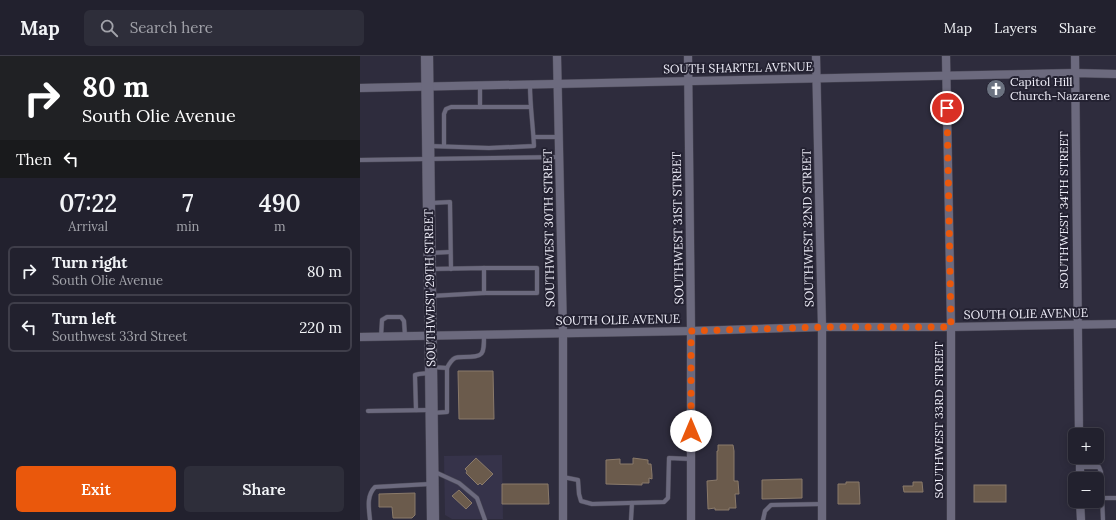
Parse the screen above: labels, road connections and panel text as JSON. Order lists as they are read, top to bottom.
{
  "streets": {
    "main road": ["SOUTHWEST 29TH STREET"],
    "street": [
      "SOUTH SHARTEL AVENUE",
      "SOUTHWEST 34TH STREET",
      "SOUTHWEST 30TH STREET",
      "SOUTHWEST 31ST STREET",
      "SOUTHWEST 32ND STREET",
      "SOUTH OLIE AVENUE",
      "SOUTHWEST 33RD STREET"
    ]
  },
  "crossings": [
    ["SOUTH SHARTEL AVENUE", "SOUTHWEST 34TH STREET"],
    ["SOUTH SHARTEL AVENUE", "SOUTHWEST 30TH STREET"],
    ["SOUTH SHARTEL AVENUE", "SOUTHWEST 31ST STREET"],
    ["SOUTH SHARTEL AVENUE", "SOUTHWEST 32ND STREET"],
    ["SOUTH SHARTEL AVENUE", "SOUTHWEST 29TH STREET"],
    ["SOUTH SHARTEL AVENUE", "SOUTHWEST 33RD STREET"],
    ["SOUTHWEST 34TH STREET", "SOUTH OLIE AVENUE"],
    ["SOUTHWEST 30TH STREET", "SOUTH OLIE AVENUE"],
    ["SOUTHWEST 31ST STREET", "SOUTH OLIE AVENUE"],
    ["SOUTHWEST 32ND STREET", "SOUTH OLIE AVENUE"],
    ["SOUTHWEST 29TH STREET", "SOUTH OLIE AVENUE"],
    ["SOUTH OLIE AVENUE", "SOUTHWEST 33RD STREET"]
  ],
  "places": {
    "church": ["Capitol Hill Church-Nazarene"]
  },
  "page": {
    "header": "Map",
    "search": "Search here",
    "nav": ["Map", "Layers", "Share"],
    "turn": ["80 m", "South Olie Avenue"],
    "then": "Then",
    "eta": [
      "07:22",
      "Arrival",
      "7",
      "min",
      "490",
      "m"
    ],
    "list": [
      {
        "name": "Turn right",
        "note": "South Olie Avenue",
        "value": "80 m"
      },
      {
        "name": "Turn left",
        "note": "Southwest 33rd Street",
        "value": "220 m"
      }
    ],
    "map_buttons": ["+", "−"],
    "buttons": ["Exit", "Share"]
  }
}
